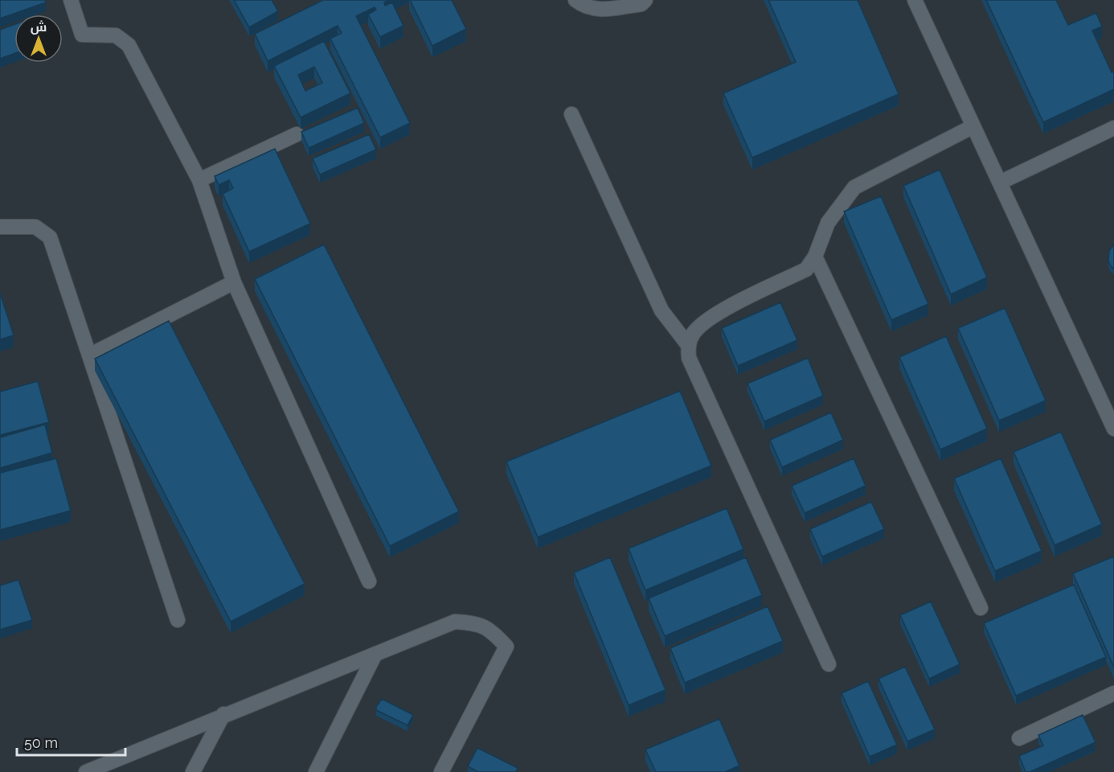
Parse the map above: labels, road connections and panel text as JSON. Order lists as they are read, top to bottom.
{
  "scale_bar": "50 m",
  "north": "top"
}
